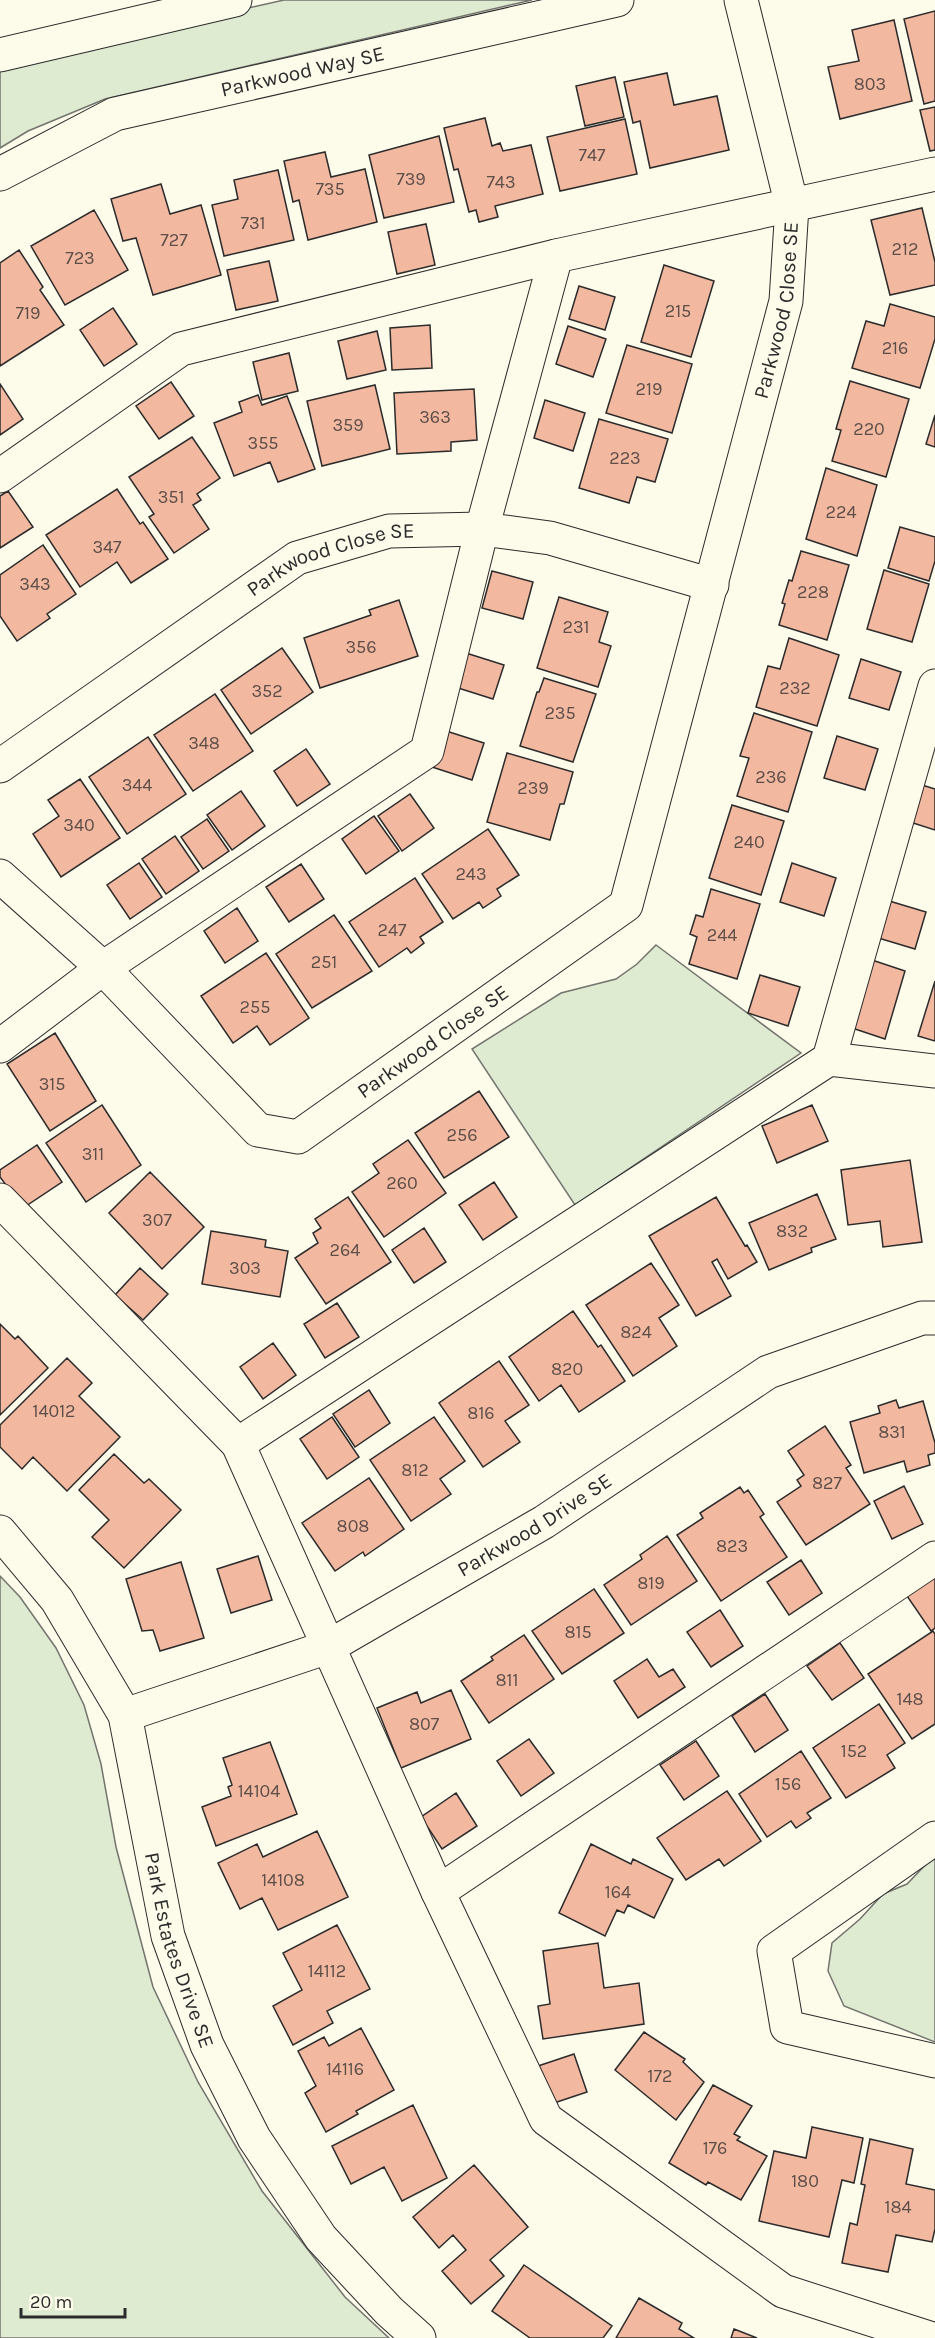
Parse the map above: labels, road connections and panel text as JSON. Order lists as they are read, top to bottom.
{
  "streets": {
    "street": [
      "Parkwood Way SE",
      "Parkwood Close SE",
      "Parkwood Drive SE",
      "Park Estates Drive SE"
    ]
  },
  "crossings": [
    ["Parkwood Drive SE", "Park Estates Drive SE"]
  ],
  "house_numbers": [
    "803",
    "747",
    "739",
    "743",
    "735",
    "731",
    "727",
    "212",
    "723",
    "215",
    "719",
    "216",
    "219",
    "363",
    "359",
    "220",
    "355",
    "223",
    "351",
    "224",
    "347",
    "343",
    "228",
    "231",
    "356",
    "232",
    "352",
    "235",
    "348",
    "236",
    "344",
    "239",
    "340",
    "240",
    "243",
    "247",
    "244",
    "251",
    "255",
    "315",
    "256",
    "311",
    "260",
    "307",
    "832",
    "264",
    "303",
    "824",
    "820",
    "14012",
    "816",
    "831",
    "812",
    "827",
    "808",
    "823",
    "819",
    "815",
    "811",
    "148",
    "807",
    "152",
    "156",
    "14104",
    "14108",
    "164",
    "14112",
    "14116",
    "172",
    "176",
    "180",
    "184"
  ],
  "scale_bar": "20 m"
}
